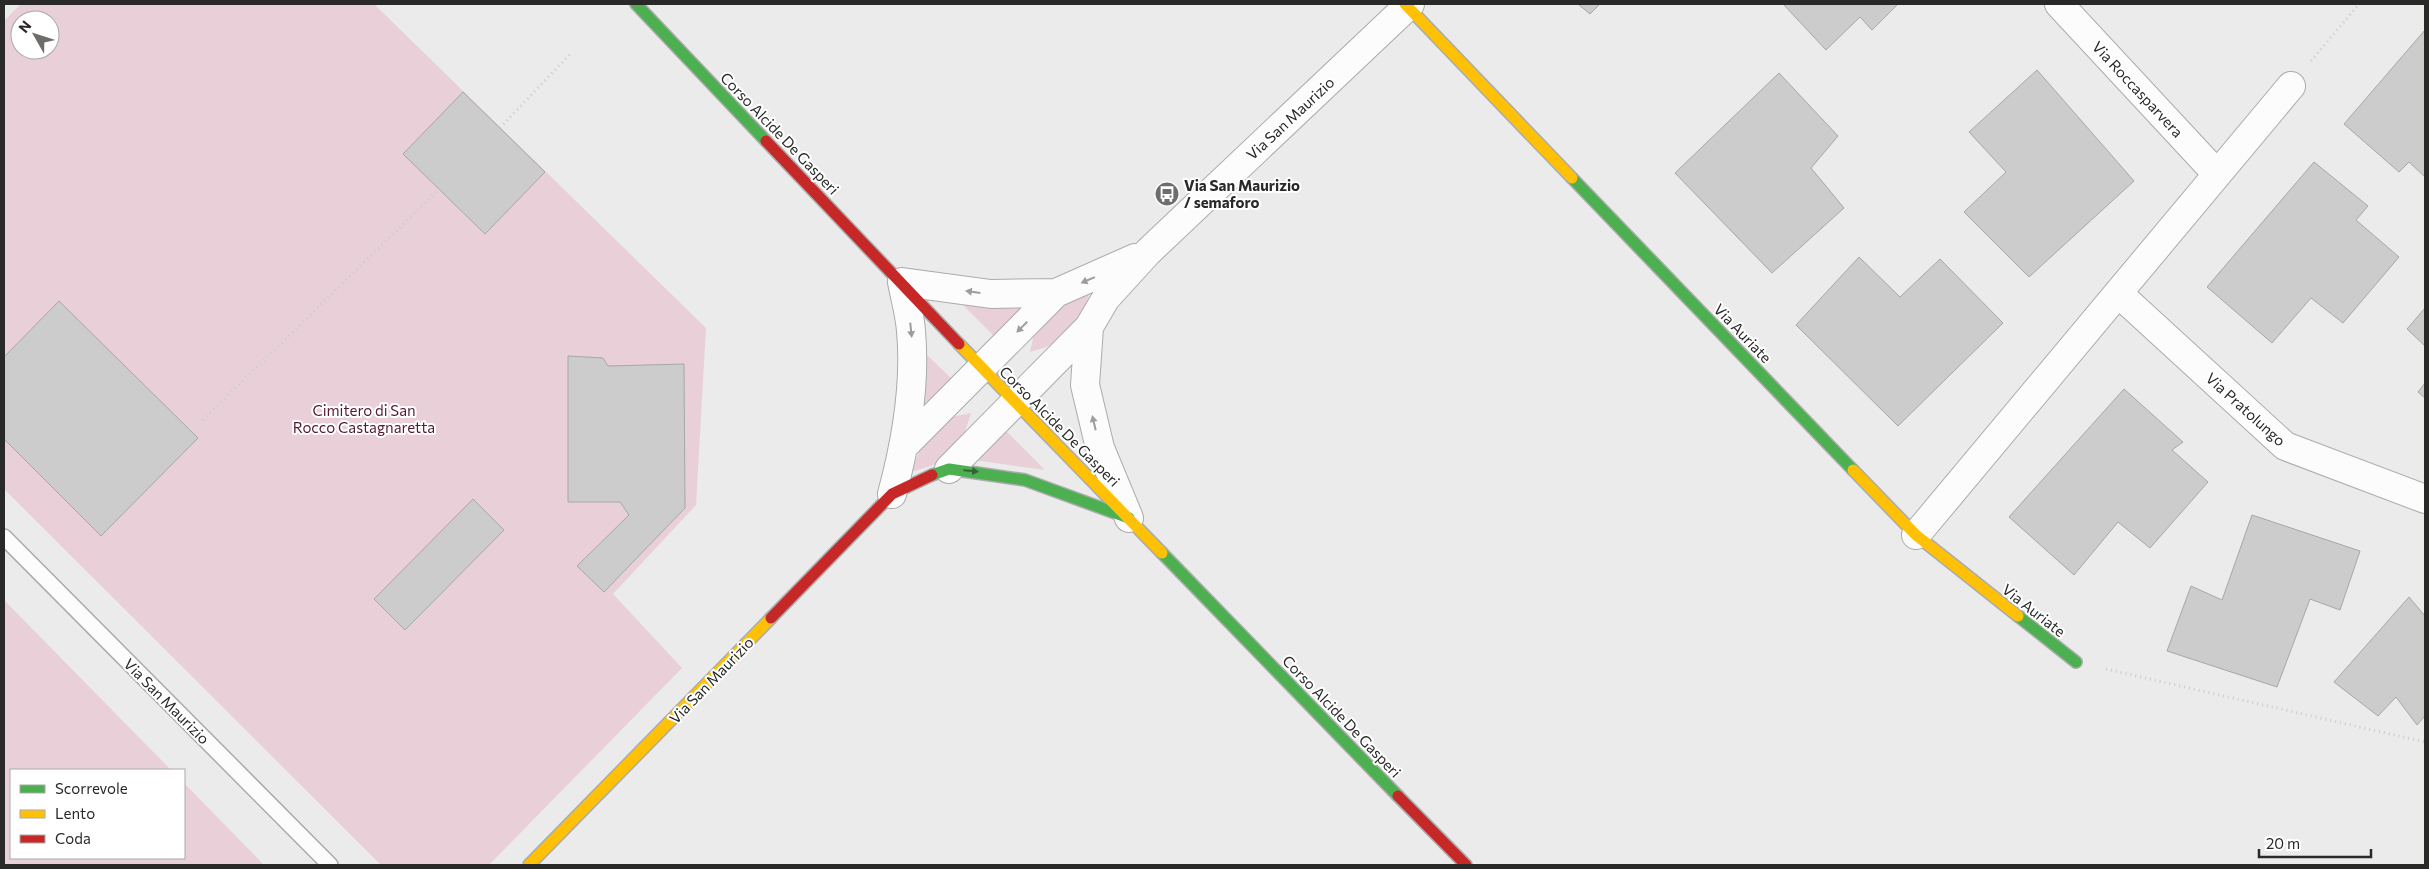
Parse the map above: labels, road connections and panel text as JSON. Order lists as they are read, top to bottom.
{
  "streets": {
    "street": [
      "Via Roccasparvera",
      "Via San Maurizio",
      "Corso Alcide De Gasperi",
      "Via Auriate",
      "Via Pratolungo"
    ]
  },
  "crossings": [
    ["Via San Maurizio", "Via Auriate"]
  ],
  "parks": ["Cimitero di San Rocco Castagnaretta"],
  "places": {
    "bus stop": ["Via San Maurizio / semaforo"]
  },
  "legend": ["Scorrevole", "Lento", "Coda"],
  "scale_bar": "20 m",
  "north": "top left"
}
